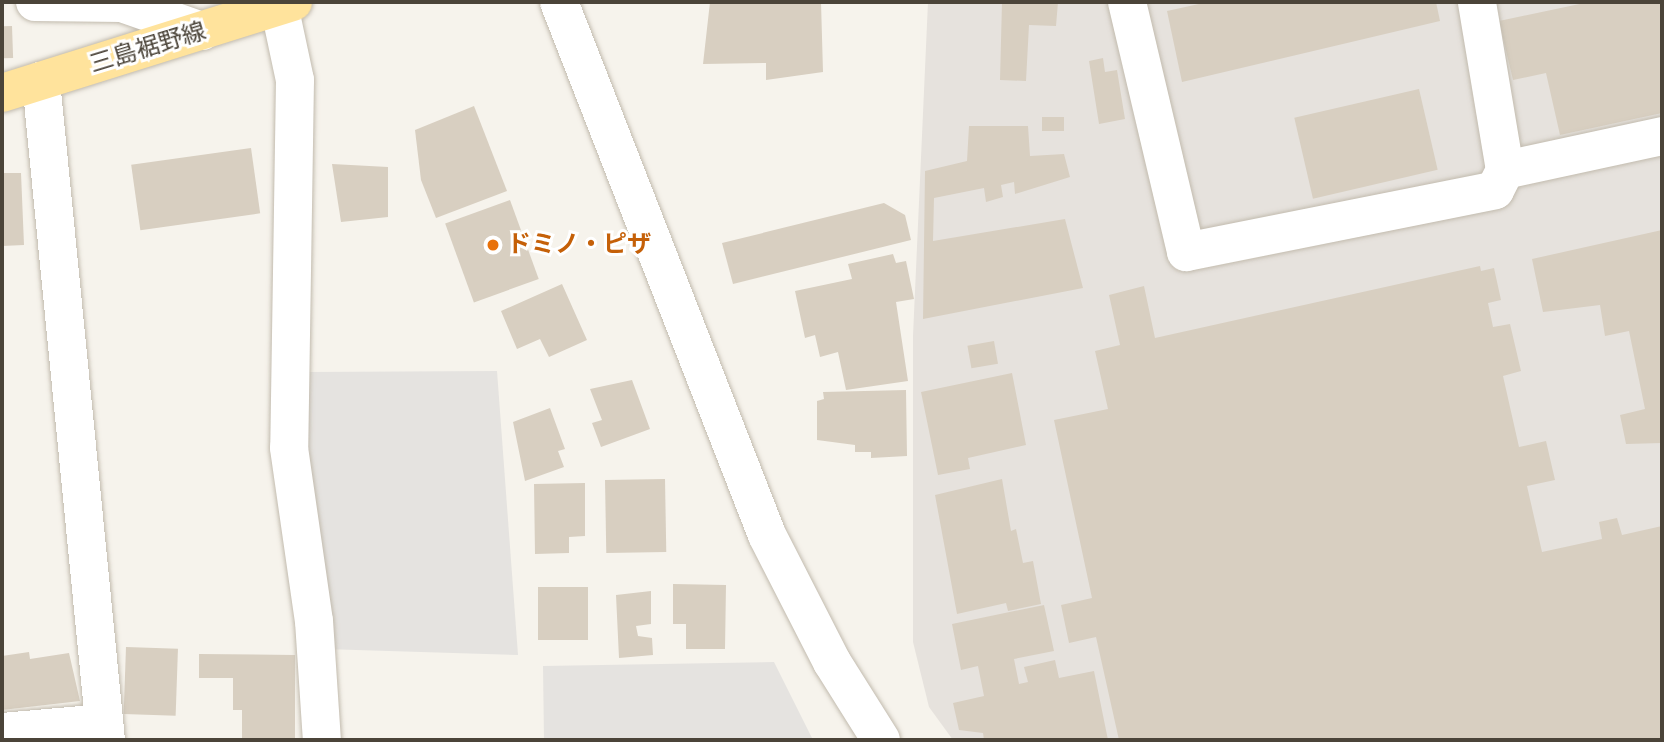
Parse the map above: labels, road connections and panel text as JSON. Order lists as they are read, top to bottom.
{
  "streets": {
    "main road": ["三島裾野線"]
  },
  "places": ["ドミノ・ピザ"]
}
